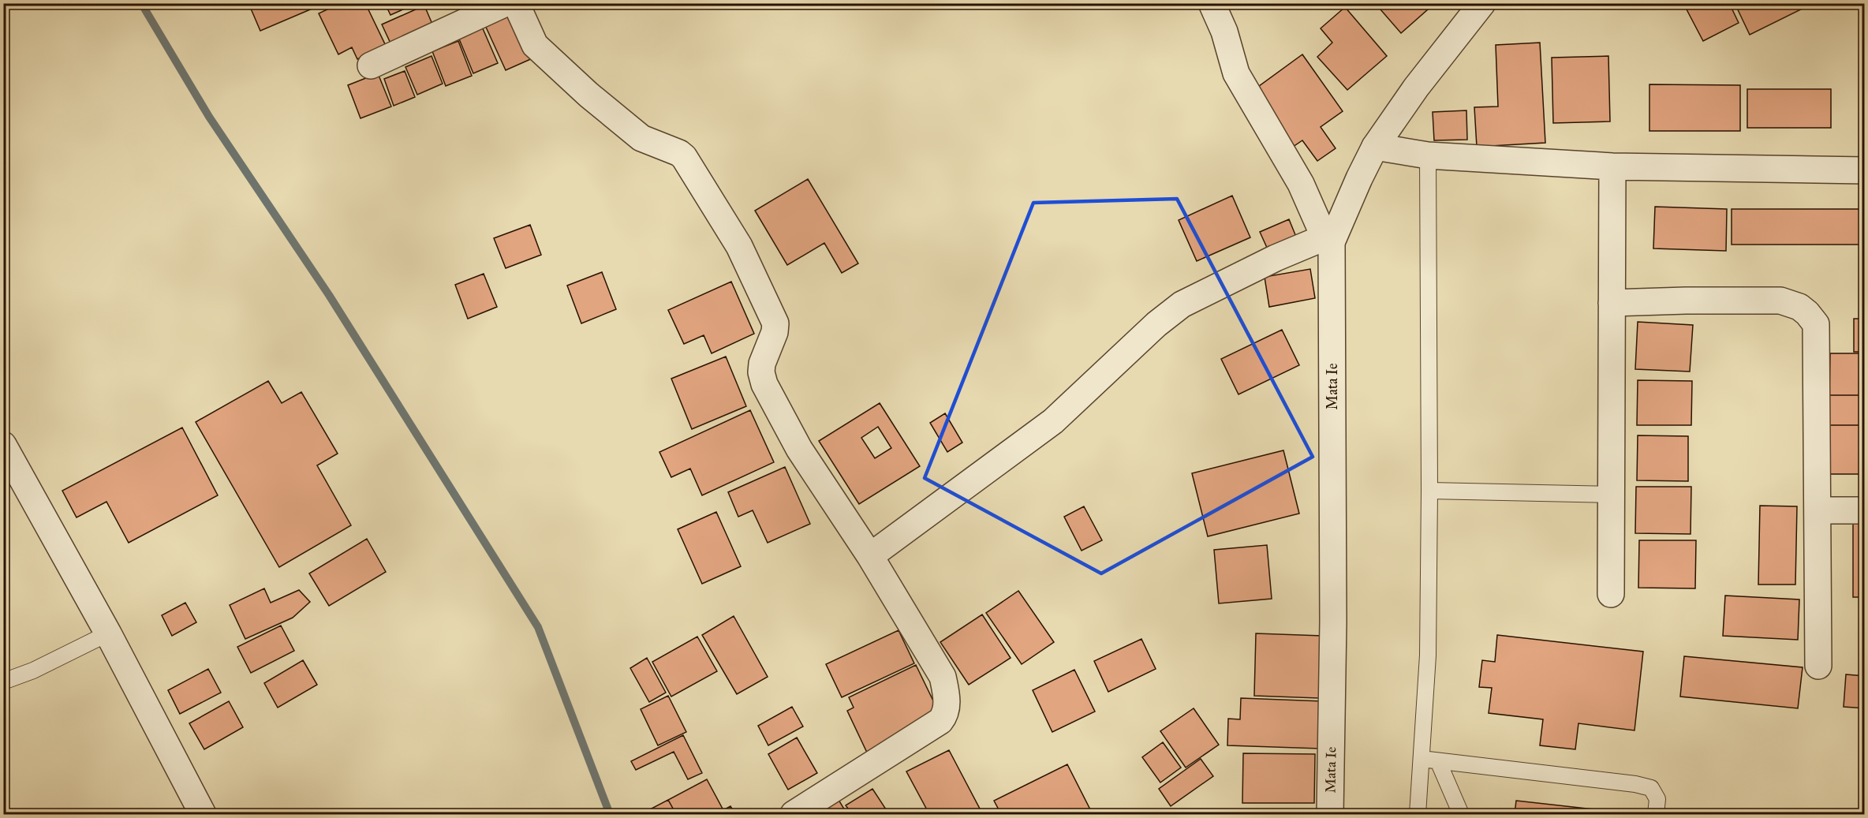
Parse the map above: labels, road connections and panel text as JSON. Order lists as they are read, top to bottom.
{
  "streets": {
    "street": ["Mata Ie"]
  }
}
